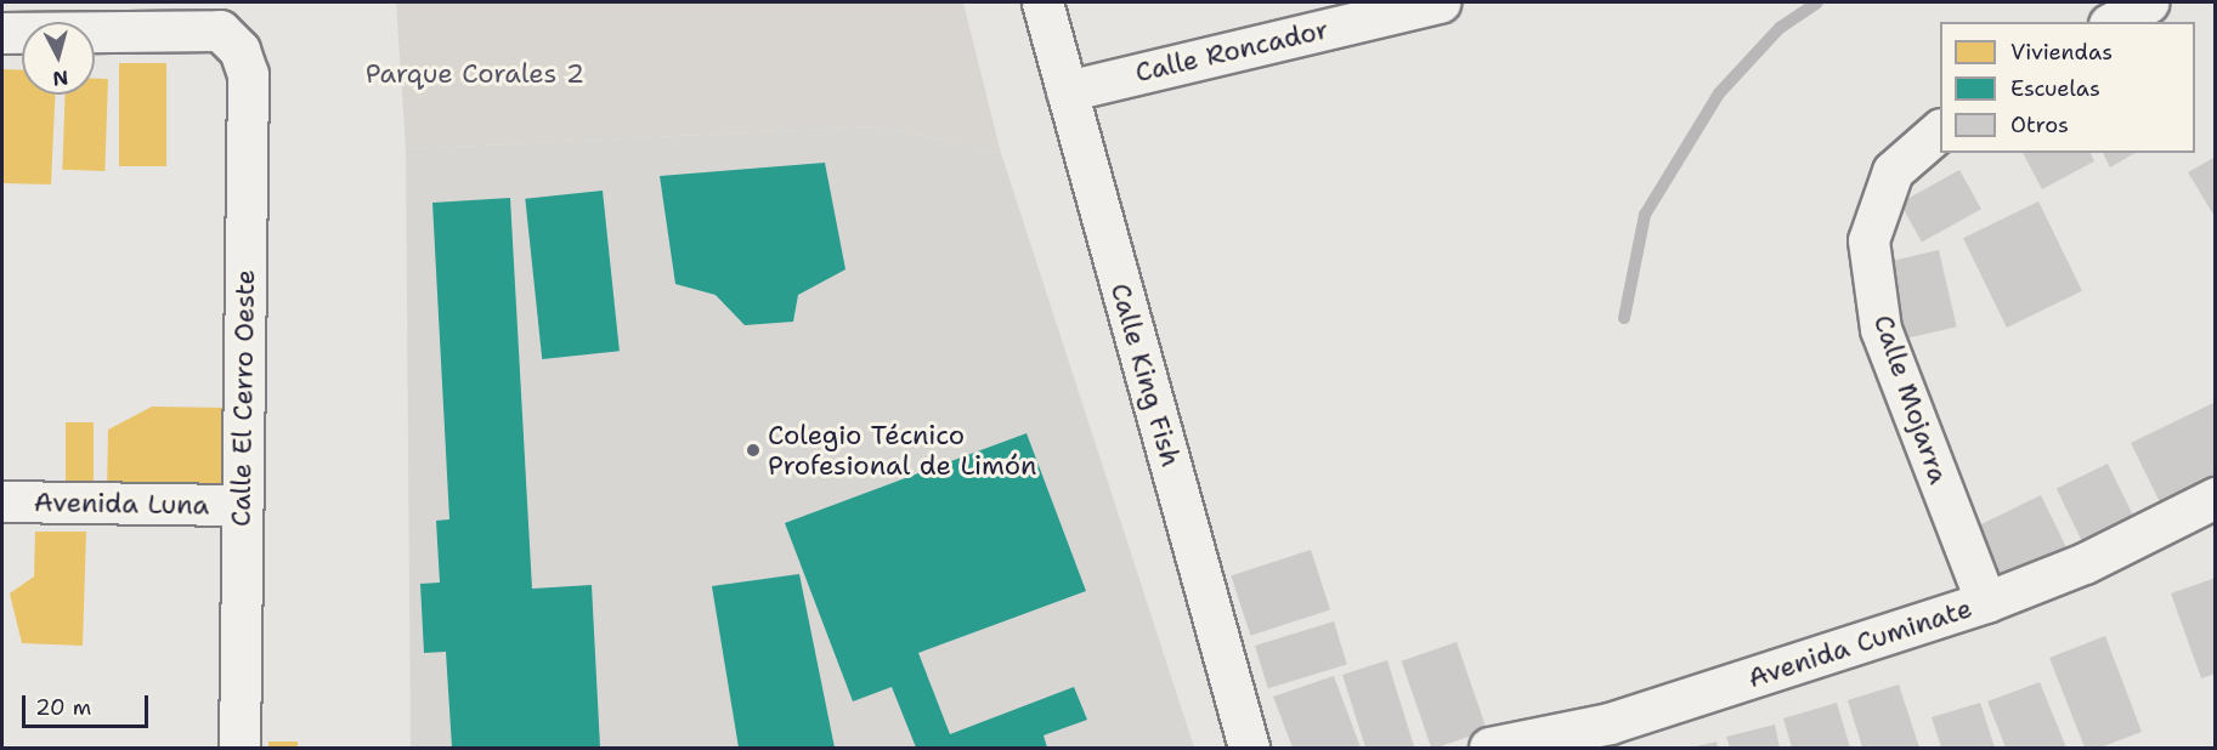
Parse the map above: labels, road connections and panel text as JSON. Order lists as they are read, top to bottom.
{
  "streets": {
    "street": [
      "Calle Roncador",
      "Calle King Fish",
      "Calle El Cerro Oeste",
      "Calle Mojarra",
      "Avenida Luna",
      "Avenida Cuminate"
    ]
  },
  "crossings": [
    ["Calle Roncador", "Calle King Fish"],
    ["Calle El Cerro Oeste", "Avenida Luna"],
    ["Calle Mojarra", "Avenida Cuminate"]
  ],
  "parks": ["Parque Corales 2"],
  "places": ["Colegio Técnico Profesional de Limón"],
  "legend": ["Viviendas", "Escuelas", "Otros"],
  "scale_bar": "20 m",
  "north": "bottom"
}
